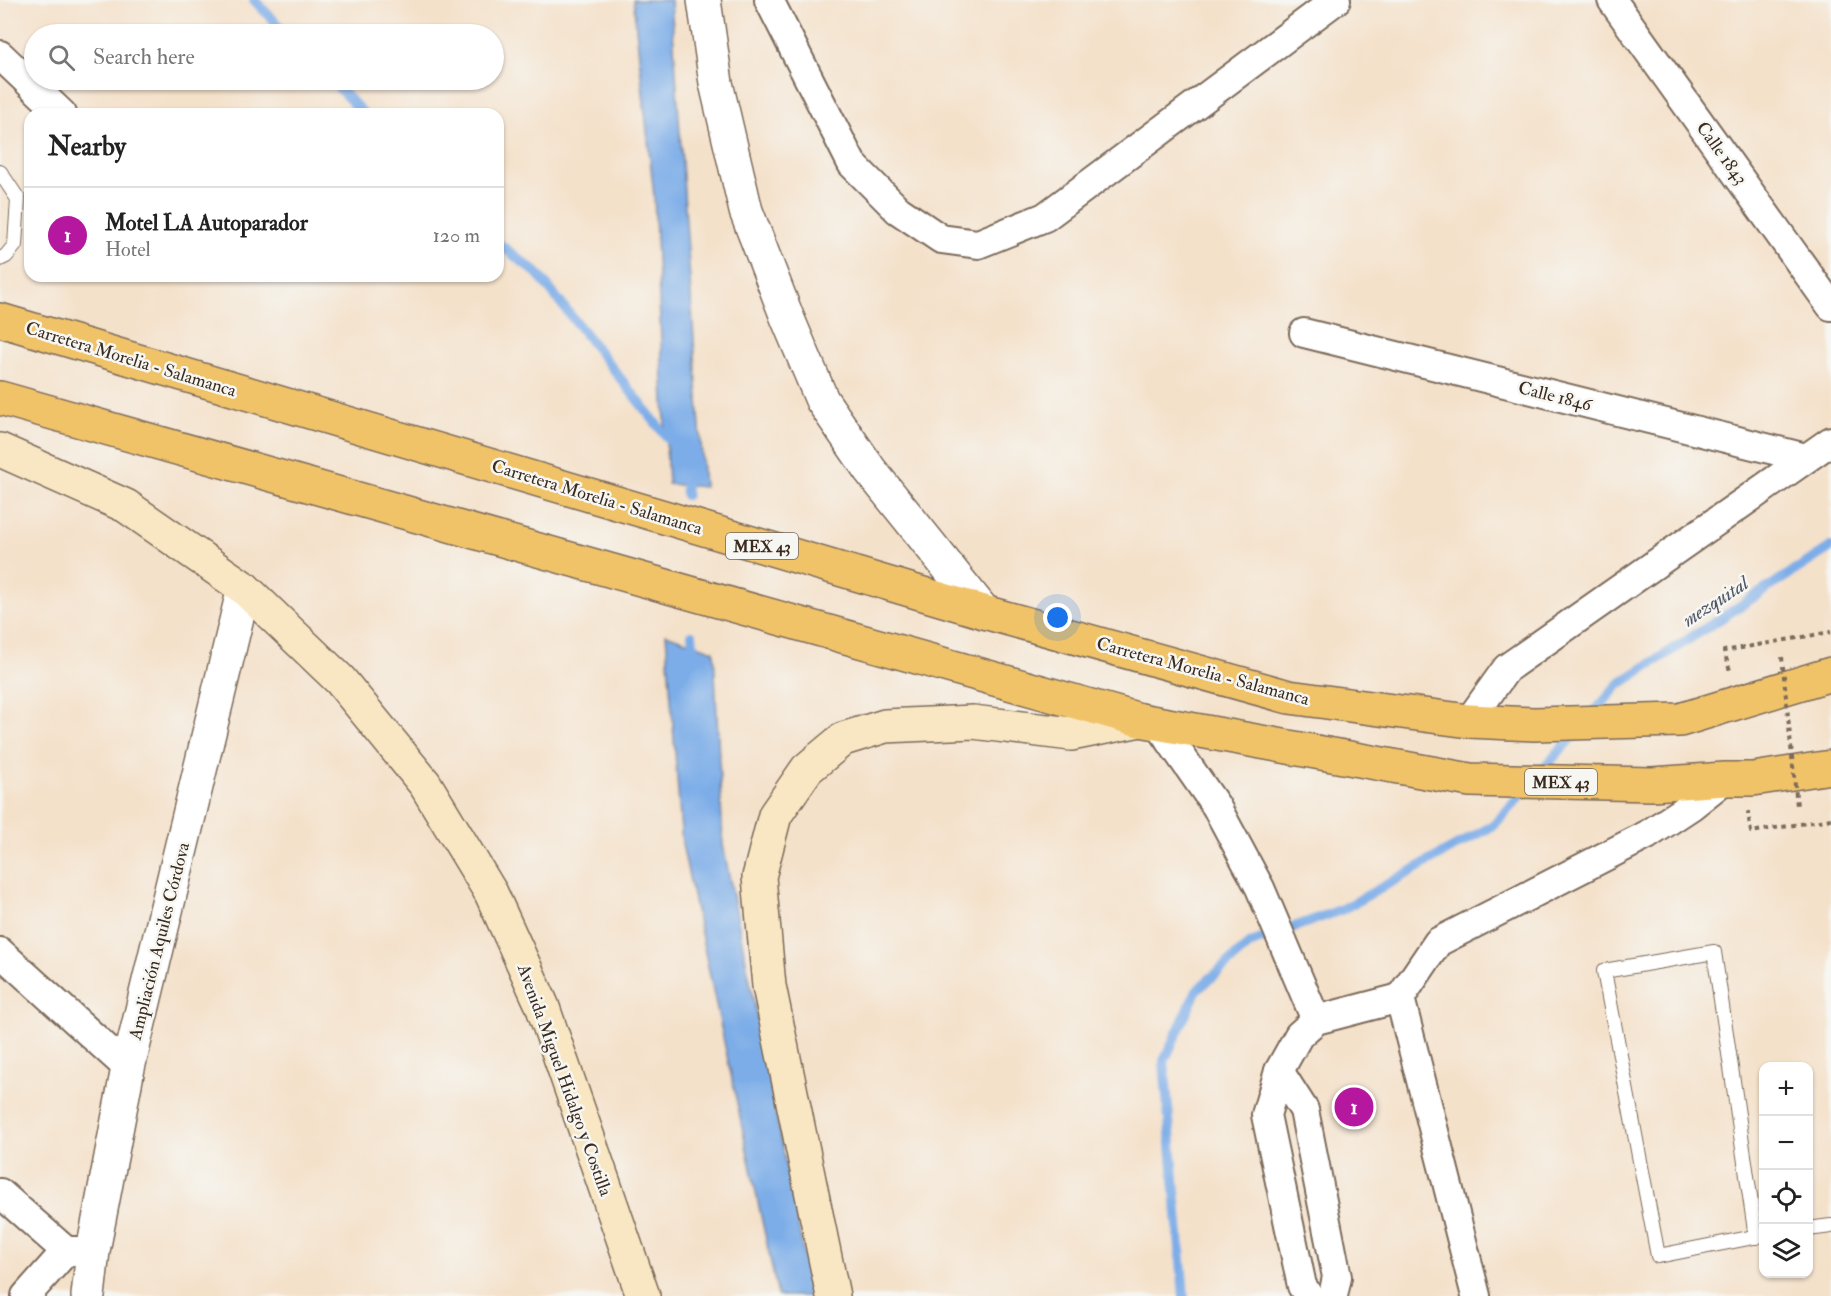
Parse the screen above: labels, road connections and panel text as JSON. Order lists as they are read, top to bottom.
{
  "streets": {
    "highway": ["Carretera Morelia - Salamanca", "MEX 43"],
    "main road": ["Avenida Miguel Hidalgo y Costilla"],
    "street": ["Calle 1843", "Calle 1846", "Ampliación Aquiles Córdova"]
  },
  "crossings": [
    ["Ampliación Aquiles Córdova", "Avenida Miguel Hidalgo y Costilla"]
  ],
  "water": ["mezquital"],
  "page": {
    "search": "Search here",
    "heading": "Nearby",
    "list": [
      {
        "mark": "1",
        "name": "Motel LA Autoparador",
        "note": "Hotel",
        "value": "120 m"
      }
    ],
    "map_buttons": ["+", "−"],
    "pins": "1"
  }
}
